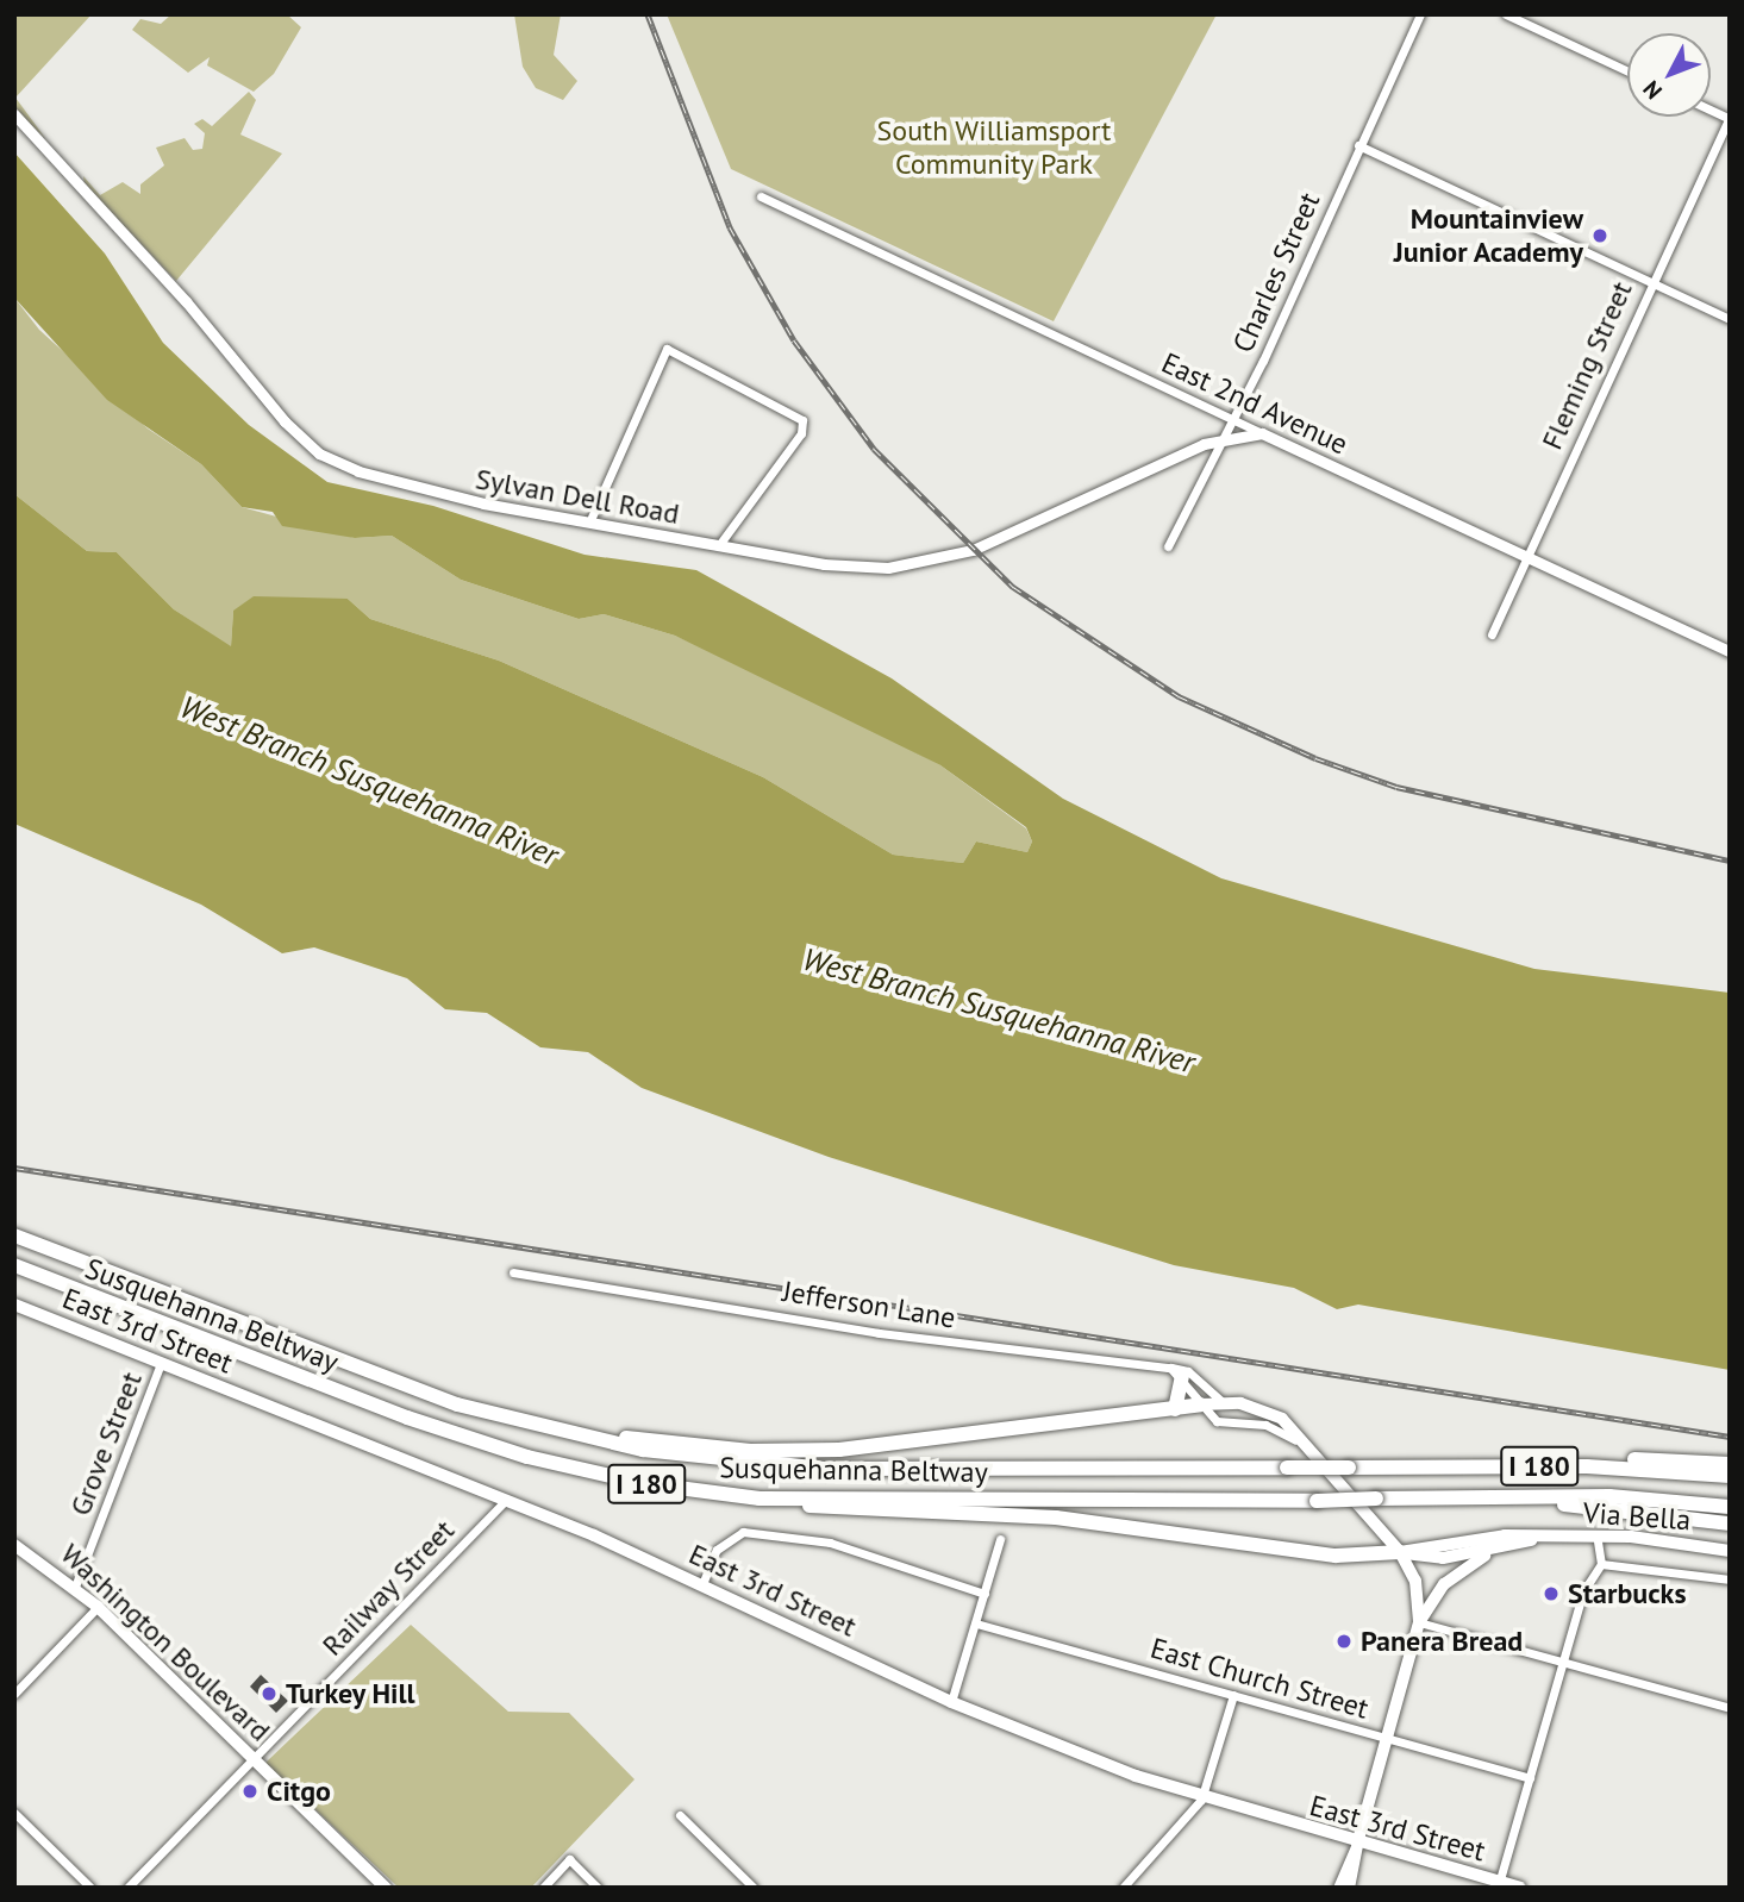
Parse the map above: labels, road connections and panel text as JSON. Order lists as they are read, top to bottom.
{
  "streets": {
    "highway": ["Susquehanna Beltway", "I 180"],
    "main road": ["East 3rd Street", "Via Bella", "Washington Boulevard"],
    "street": [
      "Charles Street",
      "Fleming Street",
      "East 2nd Avenue",
      "Sylvan Dell Road",
      "Jefferson Lane",
      "Grove Street",
      "Railway Street",
      "East Church Street"
    ]
  },
  "crossings": [
    ["Charles Street", "East 2nd Avenue"],
    ["Charles Street", "Sylvan Dell Road"],
    ["Fleming Street", "East 2nd Avenue"],
    ["East 2nd Avenue", "Sylvan Dell Road"],
    ["East 3rd Street", "Grove Street"],
    ["East 3rd Street", "Railway Street"],
    ["Grove Street", "Washington Boulevard"],
    ["Railway Street", "Washington Boulevard"]
  ],
  "water": ["West Branch Susquehanna River"],
  "parks": ["South Williamsport Community Park"],
  "places": [
    "Mountainview Junior Academy",
    "Starbucks",
    "Panera Bread",
    "Turkey Hill",
    "Citgo"
  ],
  "north": "bottom left"
}
